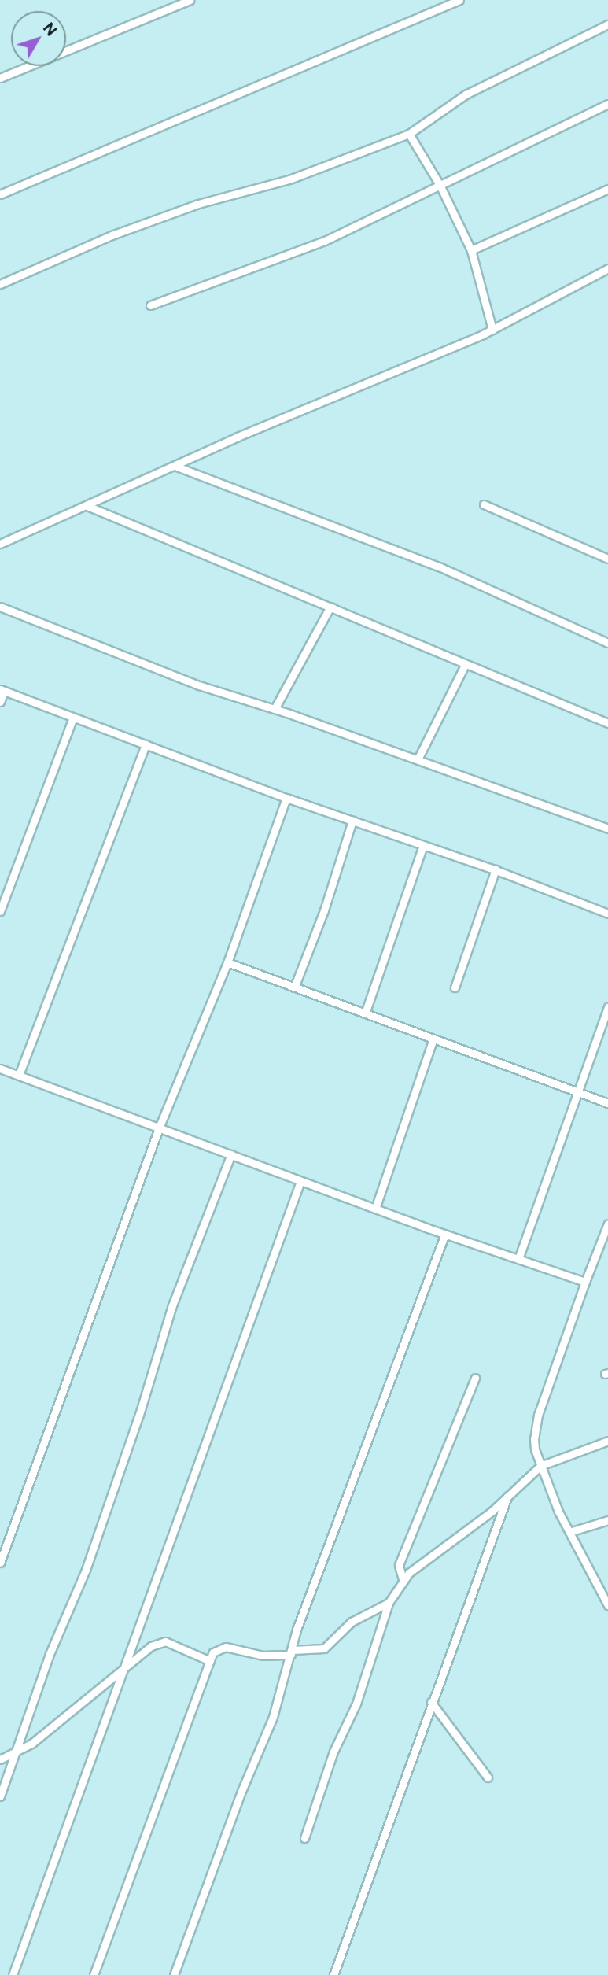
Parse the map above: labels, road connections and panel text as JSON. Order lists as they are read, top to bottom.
{
  "north": "top right"
}
